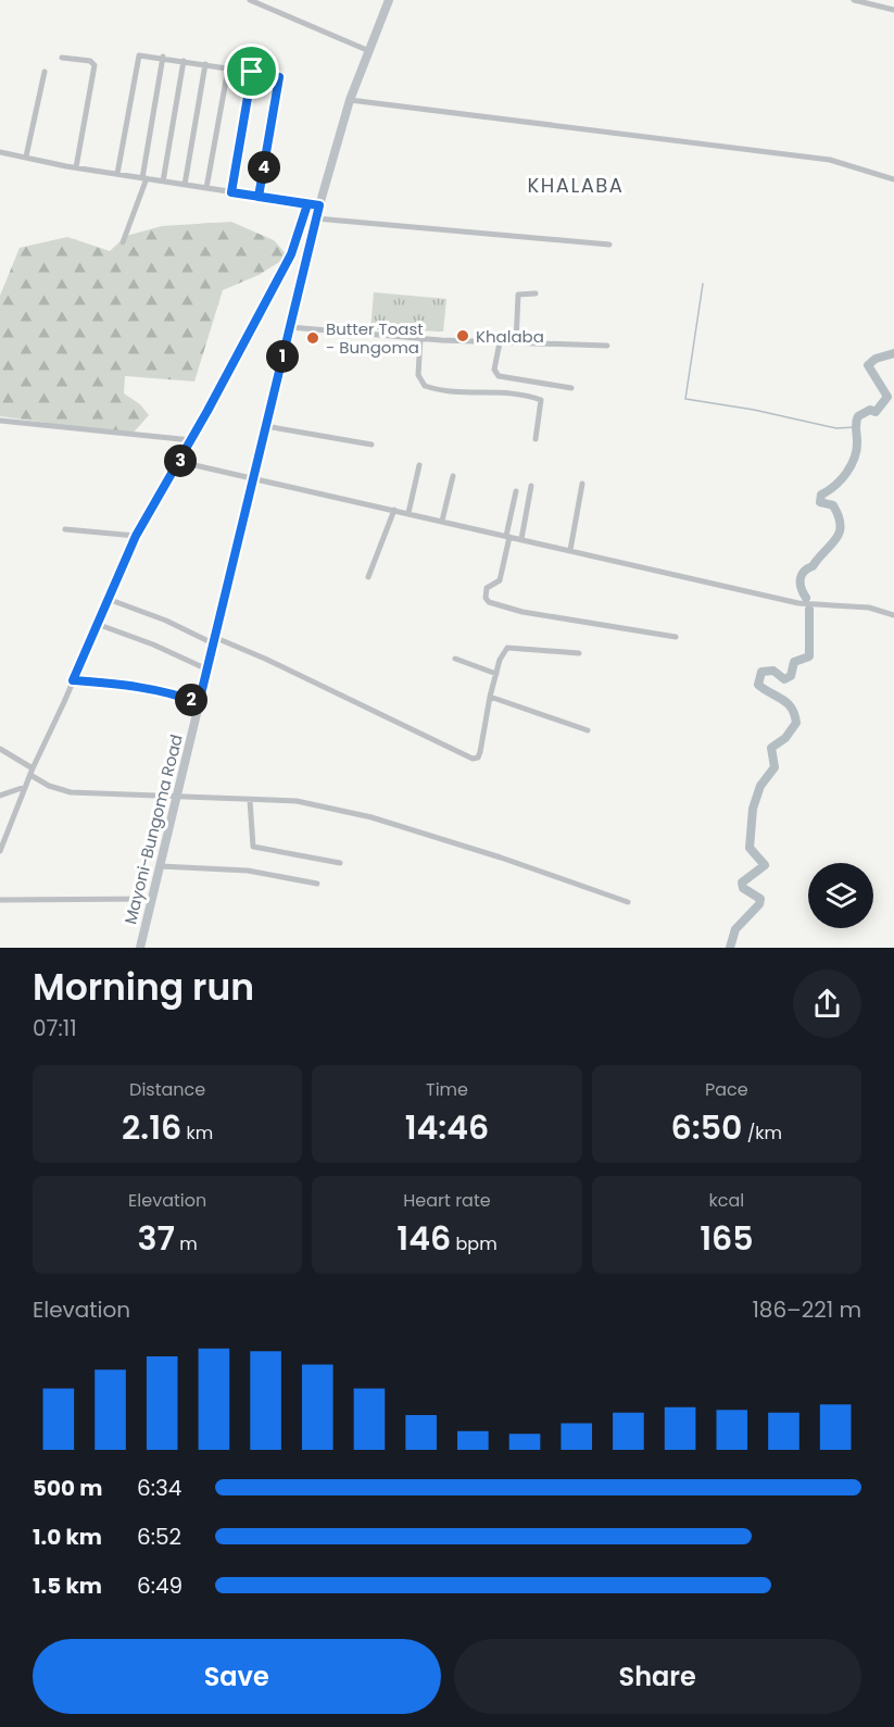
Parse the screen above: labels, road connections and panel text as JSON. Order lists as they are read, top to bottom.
{
  "streets": {
    "main road": ["Mayoni-Bungoma Road"]
  },
  "districts": ["KHALABA"],
  "places": ["Khalaba", "Butter Toast - Bungoma"],
  "page": {
    "pins": [
      "4",
      "1",
      "3",
      "2"
    ],
    "heading": ["Morning run", "07:11"],
    "stats": [
      ["Distance", "2.16 km"],
      ["Time", "14:46"],
      ["Pace", "6:50 /km"],
      ["Elevation", "37 m"],
      ["Heart rate", "146 bpm"],
      ["kcal", "165"]
    ],
    "chart": ["Elevation", "186–221 m"],
    "list": [
      {
        "name": "500 m",
        "note": "6:34"
      },
      {
        "name": "1.0 km",
        "note": "6:52"
      },
      {
        "name": "1.5 km",
        "note": "6:49"
      }
    ],
    "buttons": ["Save", "Share"]
  }
}
